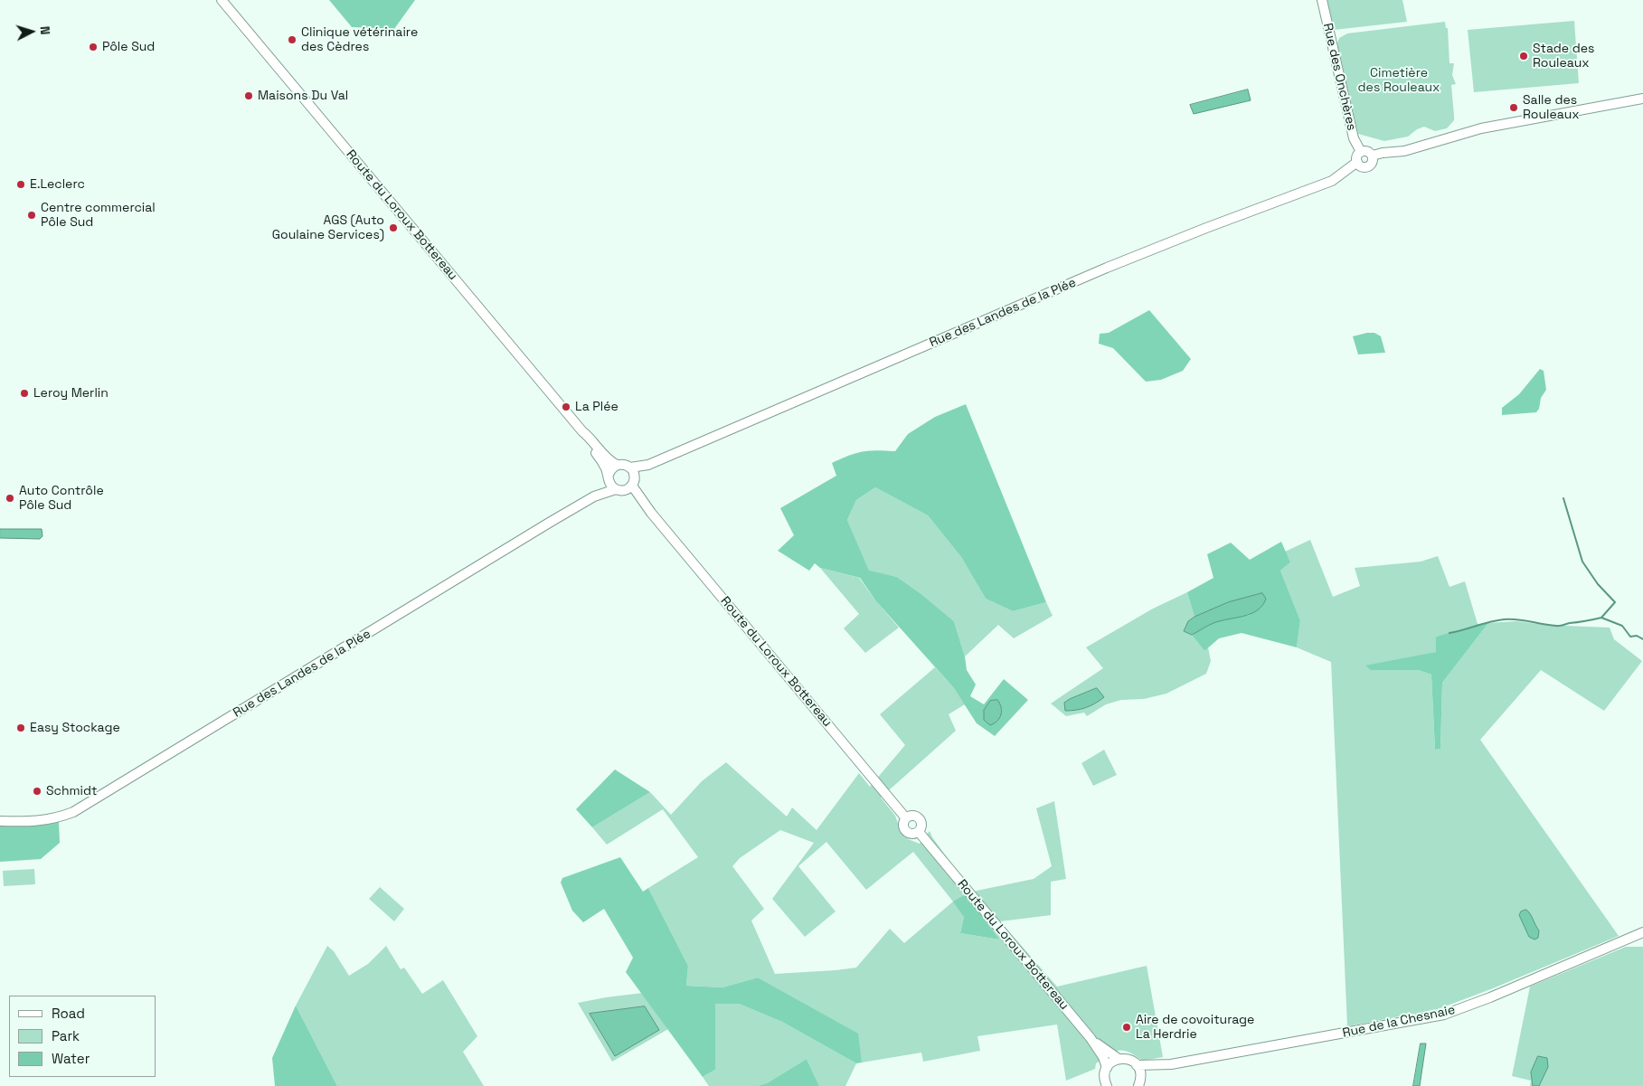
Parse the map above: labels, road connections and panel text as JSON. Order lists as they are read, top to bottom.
{
  "streets": {
    "street": [
      "Rue des Onchères",
      "Route du Loroux Bottereau",
      "Rue des Landes de la Plée",
      "Rue de la Chesnaie"
    ]
  },
  "crossings": [
    ["Rue des Onchères", "Rue des Landes de la Plée"],
    ["Route du Loroux Bottereau", "Rue des Landes de la Plée"]
  ],
  "parks": ["Cimetière des Rouleaux"],
  "places": [
    "Clinique vétérinaire des Cèdres",
    "Pôle Sud",
    "Stade des Rouleaux",
    "Maisons Du Val",
    "Salle des Rouleaux",
    "E.Leclerc",
    "Centre commercial Pôle Sud",
    "AGS (Auto Goulaine Services)",
    "Leroy Merlin",
    "La Plée",
    "Auto Contrôle Pôle Sud",
    "Easy Stockage",
    "Schmidt",
    "Aire de covoiturage La Herdrie"
  ],
  "legend": ["Road", "Park", "Water"],
  "north": "right"
}
